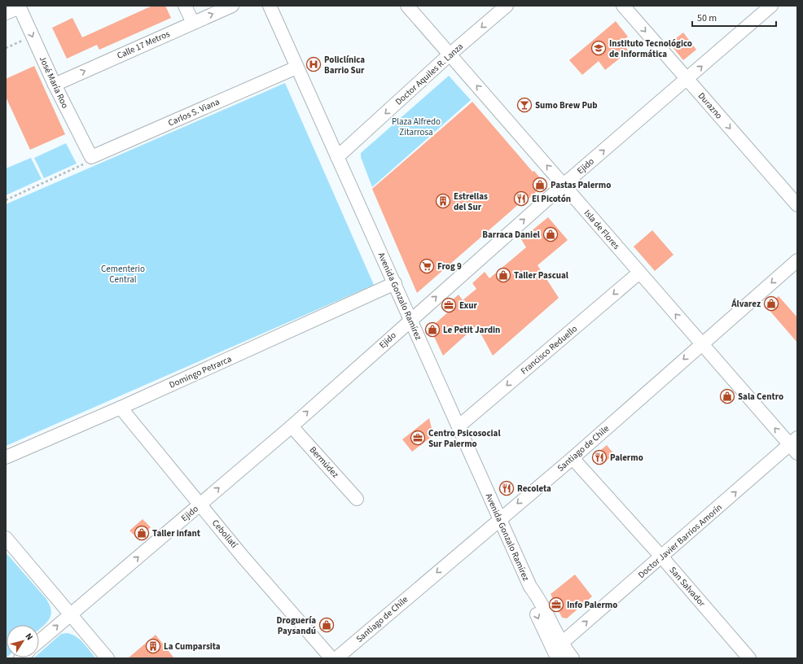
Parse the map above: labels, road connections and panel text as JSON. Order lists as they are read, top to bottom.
{
  "streets": {
    "street": [
      "Calle 17 Metros",
      "Doctor Aquiles R. Lanza",
      "José María Roo",
      "Durazno",
      "Carlos S. Viana",
      "Ejido",
      "Isla de Flores",
      "Avenida Gonzalo Ramírez",
      "Francisco Reduello",
      "Domingo Petrarca",
      "Santiago de Chile",
      "Bermúdez",
      "Cebollatí",
      "Doctor Javier Barrios Amorín",
      "San Salvador"
    ]
  },
  "crossings": [
    ["Calle 17 Metros", "José María Roo"],
    ["Doctor Aquiles R. Lanza", "Isla de Flores"],
    ["Doctor Aquiles R. Lanza", "Avenida Gonzalo Ramírez"],
    ["José María Roo", "Carlos S. Viana"],
    ["Durazno", "Ejido"],
    ["Carlos S. Viana", "Avenida Gonzalo Ramírez"],
    ["Ejido", "Isla de Flores"],
    ["Ejido", "Avenida Gonzalo Ramírez"],
    ["Ejido", "Bermúdez"],
    ["Ejido", "Cebollatí"],
    ["Isla de Flores", "Francisco Reduello"],
    ["Isla de Flores", "Santiago de Chile"],
    ["Isla de Flores", "Doctor Javier Barrios Amorín"],
    ["Avenida Gonzalo Ramírez", "Francisco Reduello"],
    ["Avenida Gonzalo Ramírez", "Domingo Petrarca"],
    ["Avenida Gonzalo Ramírez", "Santiago de Chile"],
    ["Avenida Gonzalo Ramírez", "Doctor Javier Barrios Amorín"],
    ["Domingo Petrarca", "Cebollatí"],
    ["Santiago de Chile", "San Salvador"],
    ["Doctor Javier Barrios Amorín", "San Salvador"]
  ],
  "one_way": [
    "Calle 17 Metros",
    "Doctor Aquiles R. Lanza",
    "Durazno",
    "Ejido",
    "Isla de Flores",
    "Francisco Reduello",
    "Santiago de Chile",
    "Doctor Javier Barrios Amorín"
  ],
  "parks": ["Plaza Alfredo Zitarrosa", "Cementerio Central"],
  "places": {
    "school or university": ["Instituto Tecnológico de Informática"],
    "hospital": ["Policlínica Barrio Sur"],
    "bar": ["Sumo Brew Pub"],
    "shop": [
      "Pastas Palermo",
      "Barraca Daniel",
      "Taller Pascual",
      "Álvarez",
      "Le Petit Jardin",
      "Sala Centro",
      "Taller infant",
      "Droguería Paysandú"
    ],
    "restaurant": ["El Picotón", "Palermo", "Recoleta"],
    "building": ["Estrellas del Sur", "La Cumparsita"],
    "supermarket": ["Frog 9"],
    "office": ["Exur", "Centro Psicosocial Sur Palermo", "Info Palermo"]
  },
  "scale_bar": "50 m",
  "north": "top right"
}
